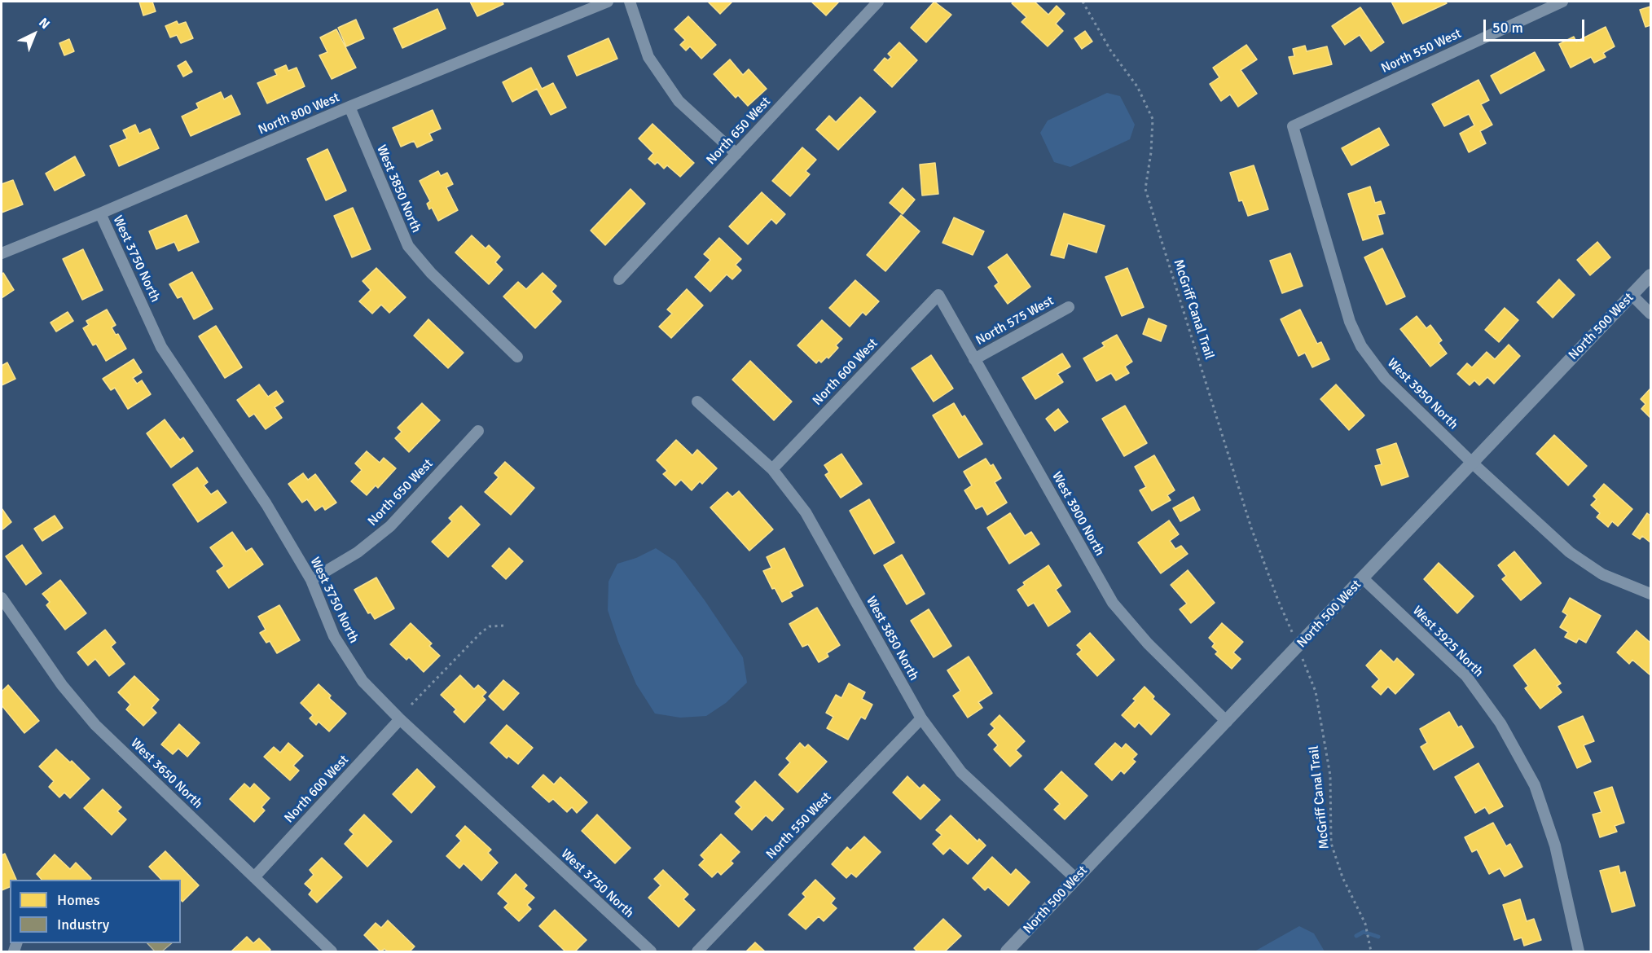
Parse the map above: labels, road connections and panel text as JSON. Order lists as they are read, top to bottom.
{
  "streets": {
    "street": [
      "North 550 West",
      "North 800 West",
      "North 650 West",
      "West 3850 North",
      "West 3750 North",
      "North 575 West",
      "North 500 West",
      "North 600 West",
      "West 3950 North",
      "West 3900 North",
      "West 3925 North",
      "West 3650 North"
    ],
    "path": ["McGriff Canal Trail"]
  },
  "crossings": [
    ["North 550 West", "West 3850 North"],
    ["North 550 West", "West 3950 North"],
    ["North 800 West", "West 3850 North"],
    ["North 800 West", "West 3750 North"],
    ["North 650 West", "West 3750 North"],
    ["West 3850 North", "North 500 West"],
    ["West 3850 North", "North 600 West"],
    ["West 3750 North", "North 600 West"],
    ["North 575 West", "West 3900 North"],
    ["North 500 West", "West 3950 North"],
    ["North 500 West", "West 3900 North"],
    ["North 500 West", "West 3925 North"],
    ["North 600 West", "West 3900 North"],
    ["North 600 West", "West 3650 North"]
  ],
  "legend": ["Homes", "Industry"],
  "scale_bar": "50 m",
  "north": "top right"
}
